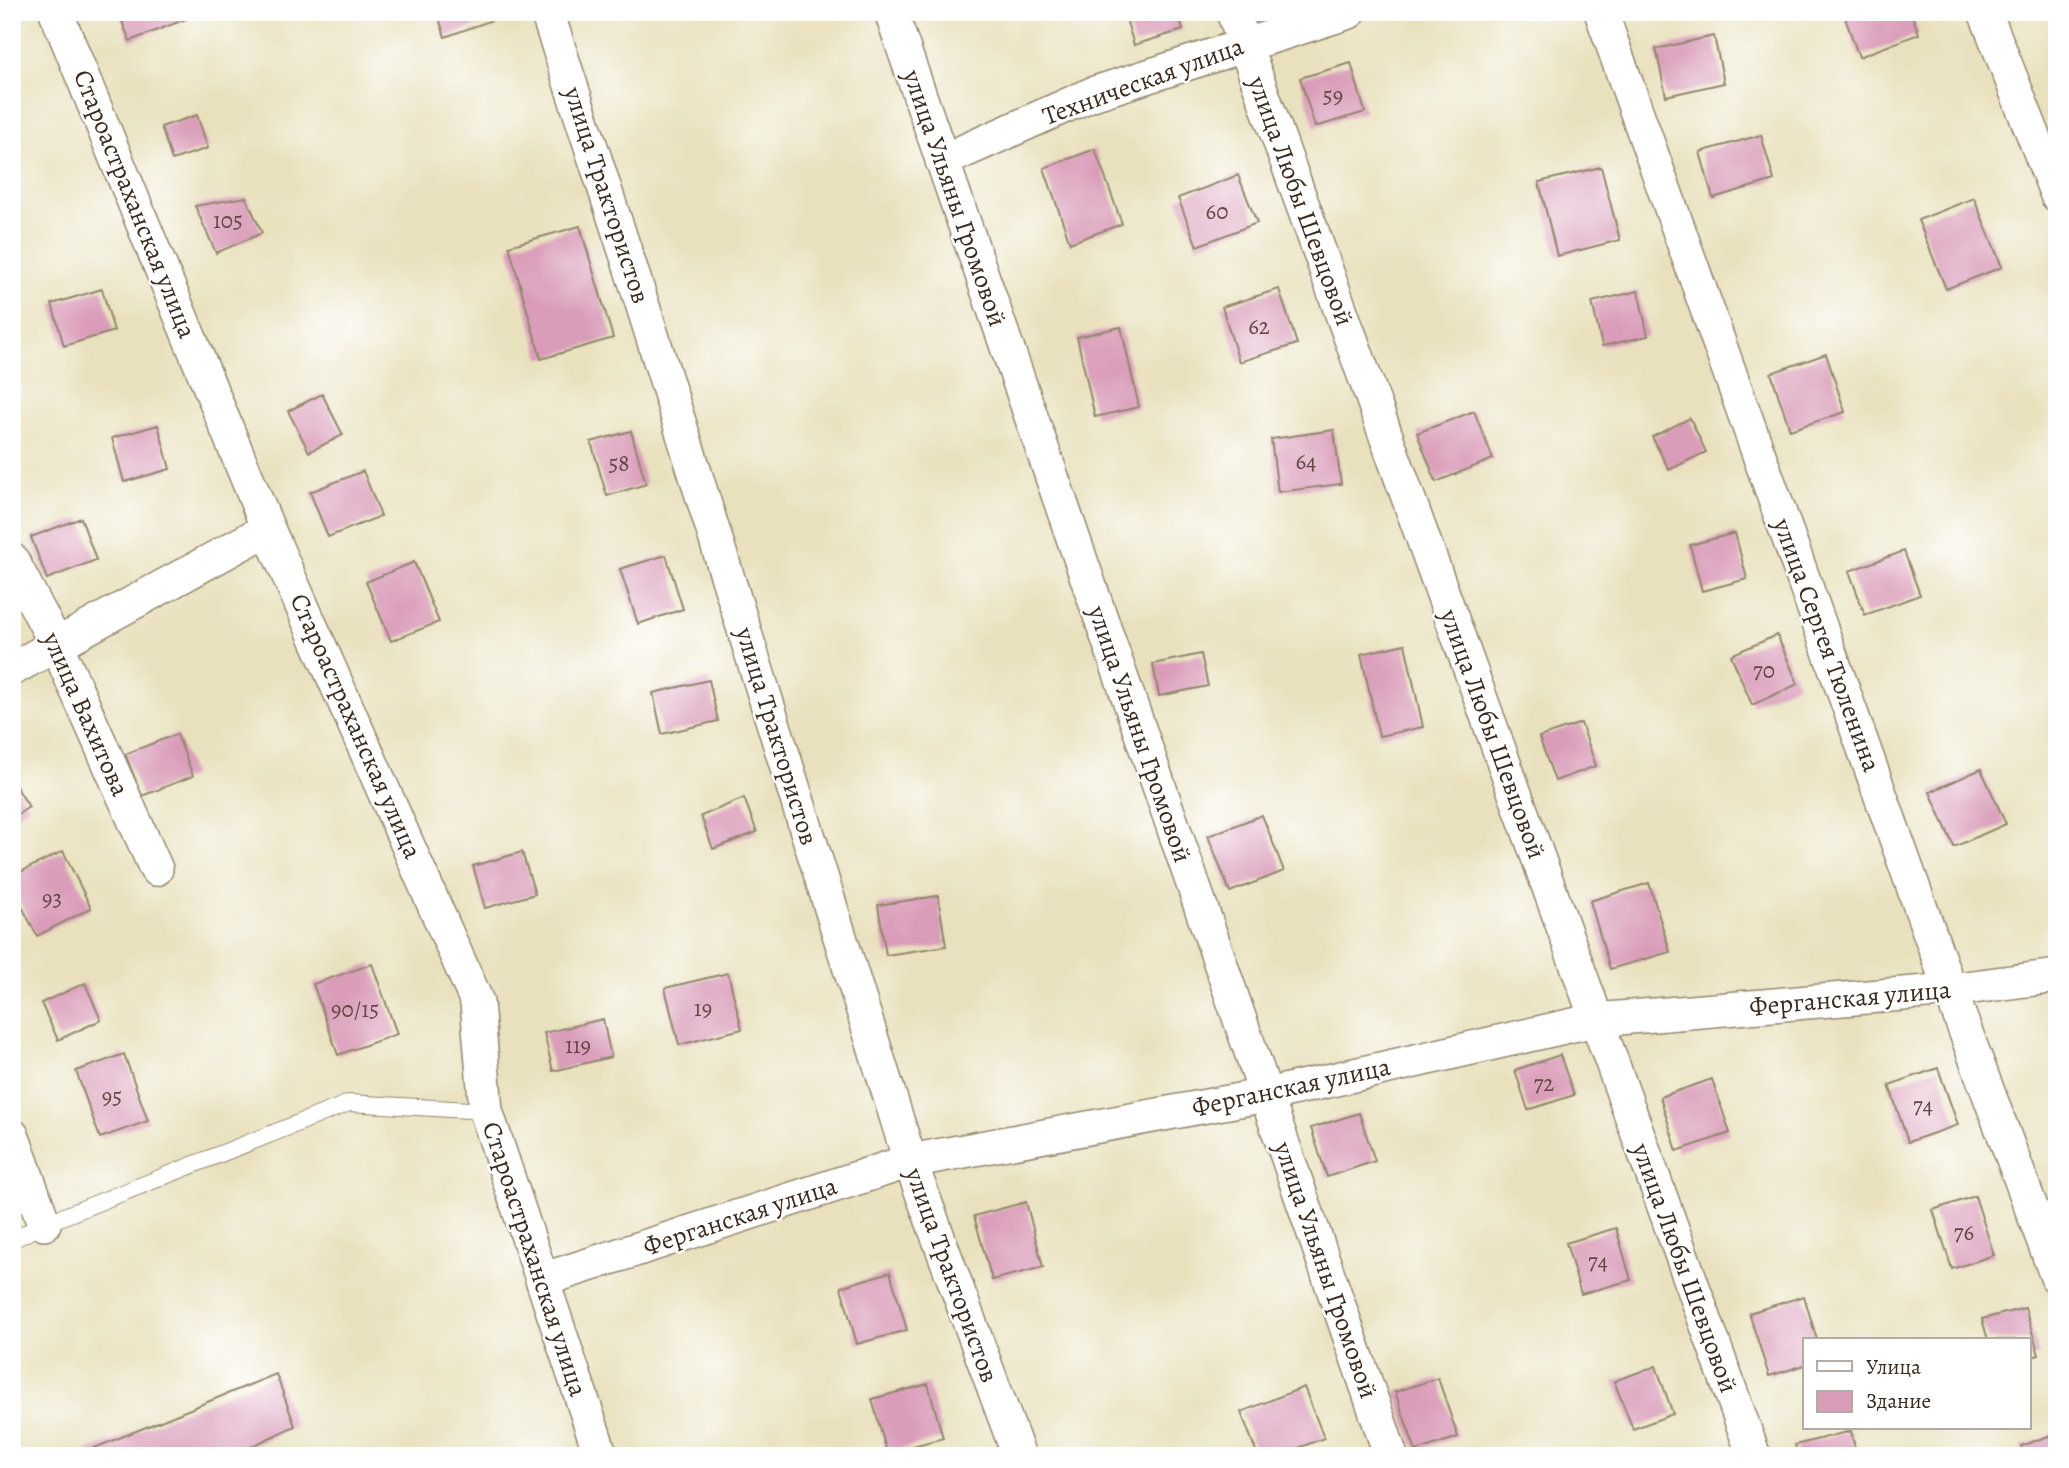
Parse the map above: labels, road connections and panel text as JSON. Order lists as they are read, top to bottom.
{
  "streets": {
    "street": [
      "Техническая улица",
      "улица Трактористов",
      "улица Ульяны Громовой",
      "улица Любы Шевцовой",
      "Староастраханская улица",
      "улица Сергея Тюленина",
      "улица Вахитова",
      "Ферганская улица"
    ]
  },
  "crossings": [
    ["Техническая улица", "улица Ульяны Громовой"],
    ["Техническая улица", "улица Любы Шевцовой"],
    ["улица Трактористов", "Ферганская улица"],
    ["улица Ульяны Громовой", "Ферганская улица"],
    ["улица Любы Шевцовой", "Ферганская улица"],
    ["Староастраханская улица", "Ферганская улица"],
    ["улица Сергея Тюленина", "Ферганская улица"]
  ],
  "house_numbers": [
    "59",
    "60",
    "105",
    "62",
    "64",
    "58",
    "70",
    "93",
    "19",
    "90/15",
    "119",
    "72",
    "95",
    "74",
    "76",
    "74"
  ],
  "legend": ["Улица", "Здание"]
}
